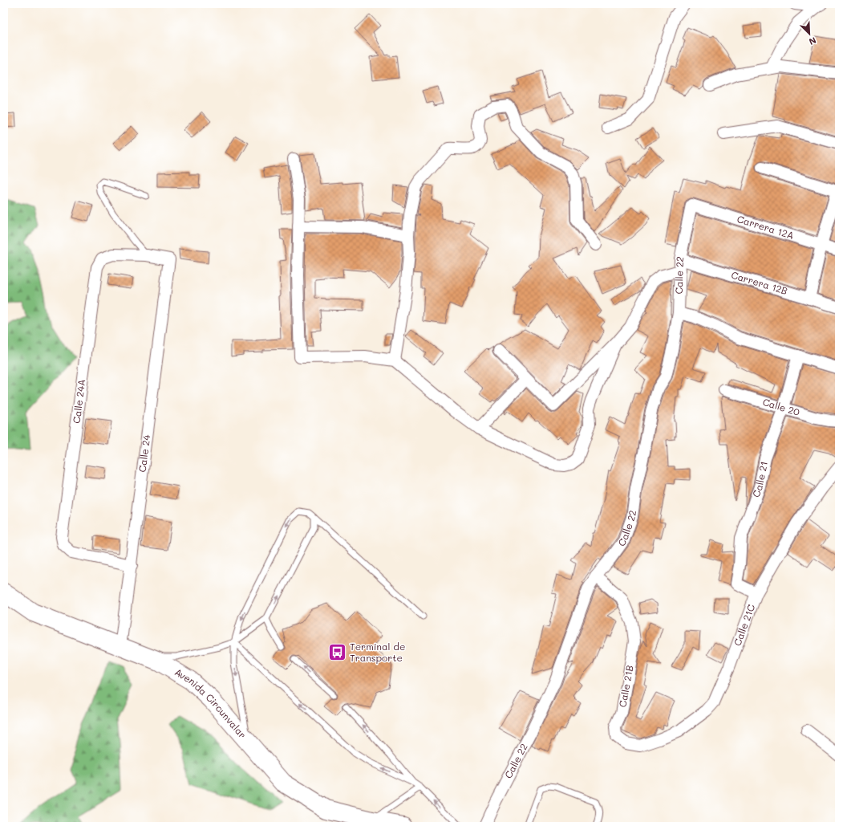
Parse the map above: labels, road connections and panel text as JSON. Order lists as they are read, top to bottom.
{
  "streets": {
    "main road": ["Avenida Circunvalar"],
    "street": [
      "Carrera 12A",
      "Calle 22",
      "Carrera 12B",
      "Calle 24A",
      "Calle 20",
      "Calle 24",
      "Calle 21",
      "Calle 21C",
      "Calle 21B"
    ]
  },
  "crossings": [
    ["Carrera 12A", "Calle 22"],
    ["Calle 22", "Carrera 12B"],
    ["Calle 22", "Calle 21B"],
    ["Calle 24A", "Calle 24"],
    ["Calle 20", "Calle 21"],
    ["Calle 24", "Avenida Circunvalar"],
    ["Calle 21", "Calle 21C"],
    ["Calle 21C", "Calle 21B"]
  ],
  "places": {
    "bus stop": ["Terminal de Transporte"]
  },
  "north": "bottom right"
}
